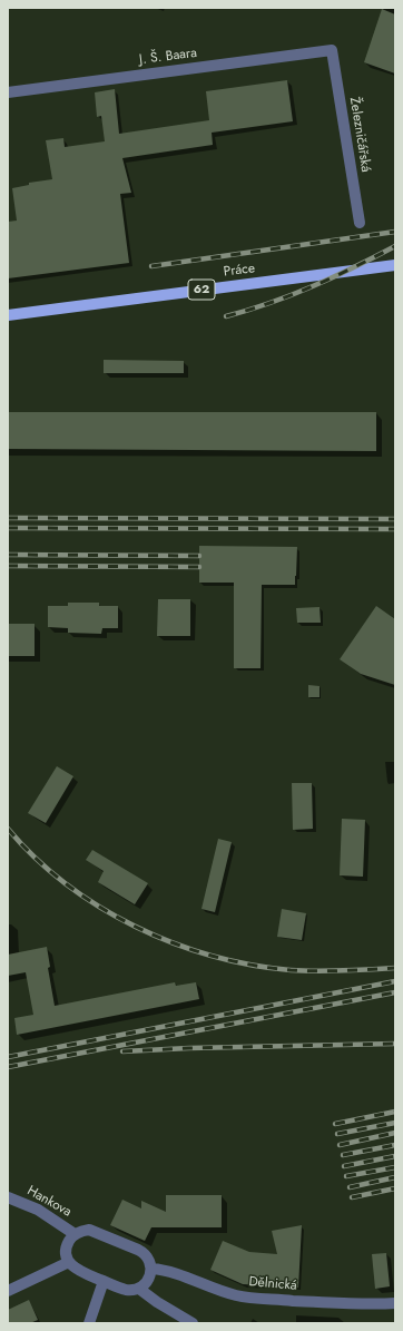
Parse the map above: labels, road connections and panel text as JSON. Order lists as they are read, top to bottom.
{
  "streets": {
    "main road": ["Práce", "62"],
    "street": [
      "J. Š. Baara",
      "Železničářská",
      "Hankova",
      "Dělnická"
    ]
  },
  "crossings": [
    ["J. Š. Baara", "Železničářská"]
  ]
}
